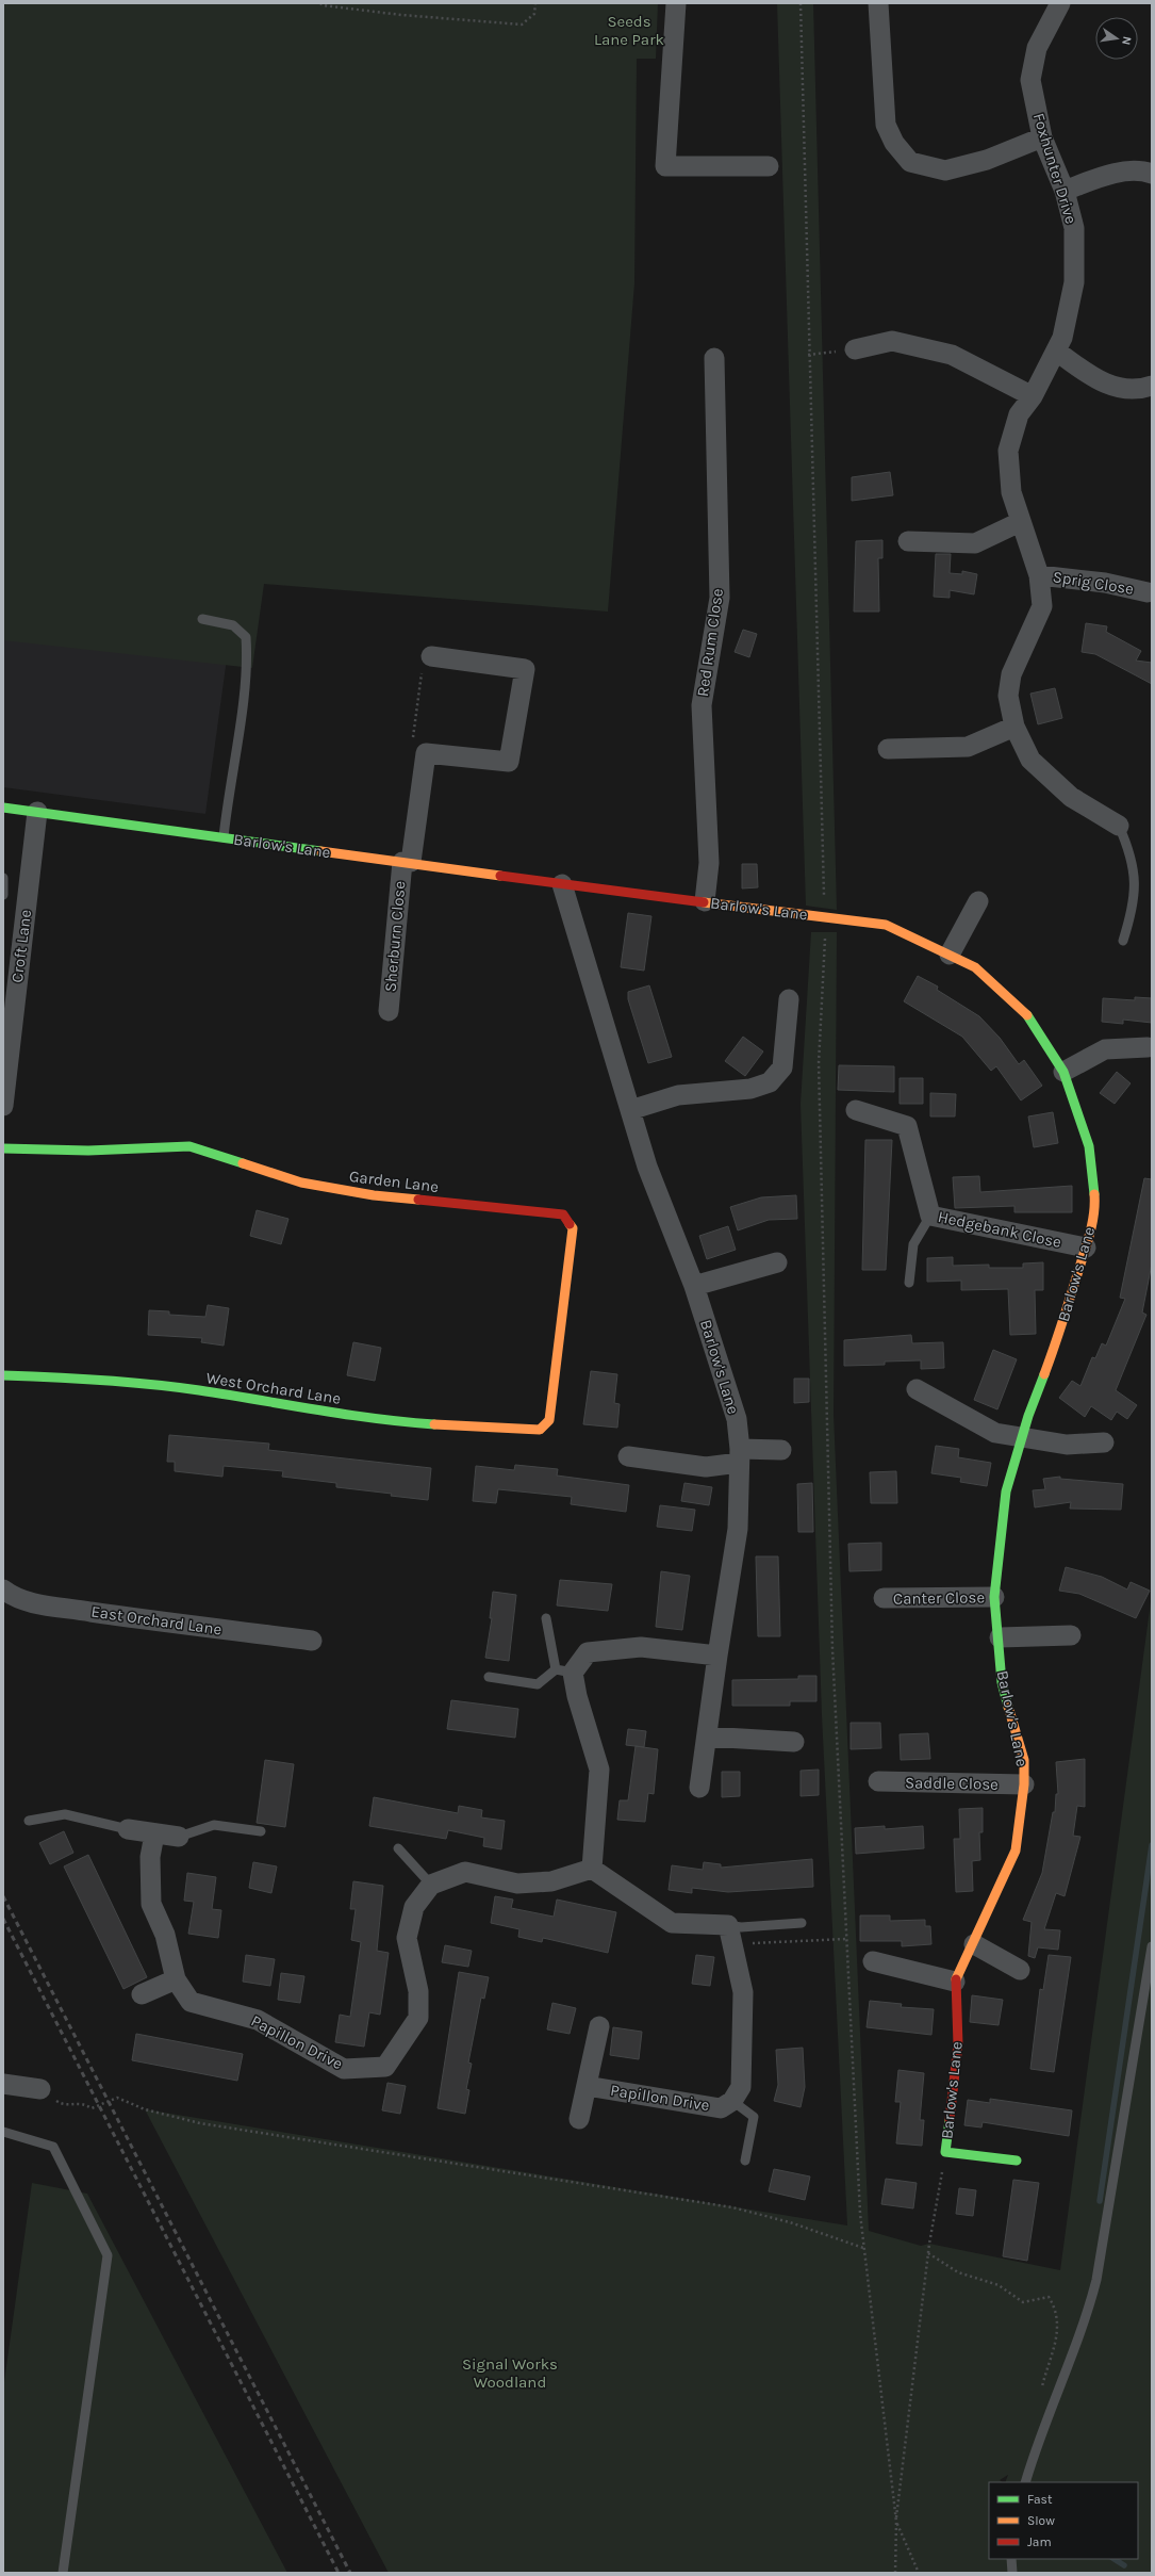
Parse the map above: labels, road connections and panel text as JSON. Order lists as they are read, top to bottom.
{
  "streets": {
    "street": [
      "Foxhunter Drive",
      "Sprig Close",
      "Red Rum Close",
      "Barlow's Lane",
      "Sherburn Close",
      "Croft Lane",
      "Garden Lane",
      "Hedgebank Close",
      "West Orchard Lane",
      "Canter Close",
      "East Orchard Lane",
      "Saddle Close",
      "Papillon Drive"
    ]
  },
  "crossings": [
    ["Foxhunter Drive", "Sprig Close"],
    ["Red Rum Close", "Barlow's Lane"],
    ["Barlow's Lane", "Sherburn Close"],
    ["Barlow's Lane", "Croft Lane"],
    ["Barlow's Lane", "Hedgebank Close"],
    ["Barlow's Lane", "Canter Close"],
    ["Barlow's Lane", "Saddle Close"],
    ["Garden Lane", "West Orchard Lane"]
  ],
  "parks": ["Seeds Lane Park", "Signal Works Woodland"],
  "legend": ["Fast", "Slow", "Jam"],
  "north": "right"
}
